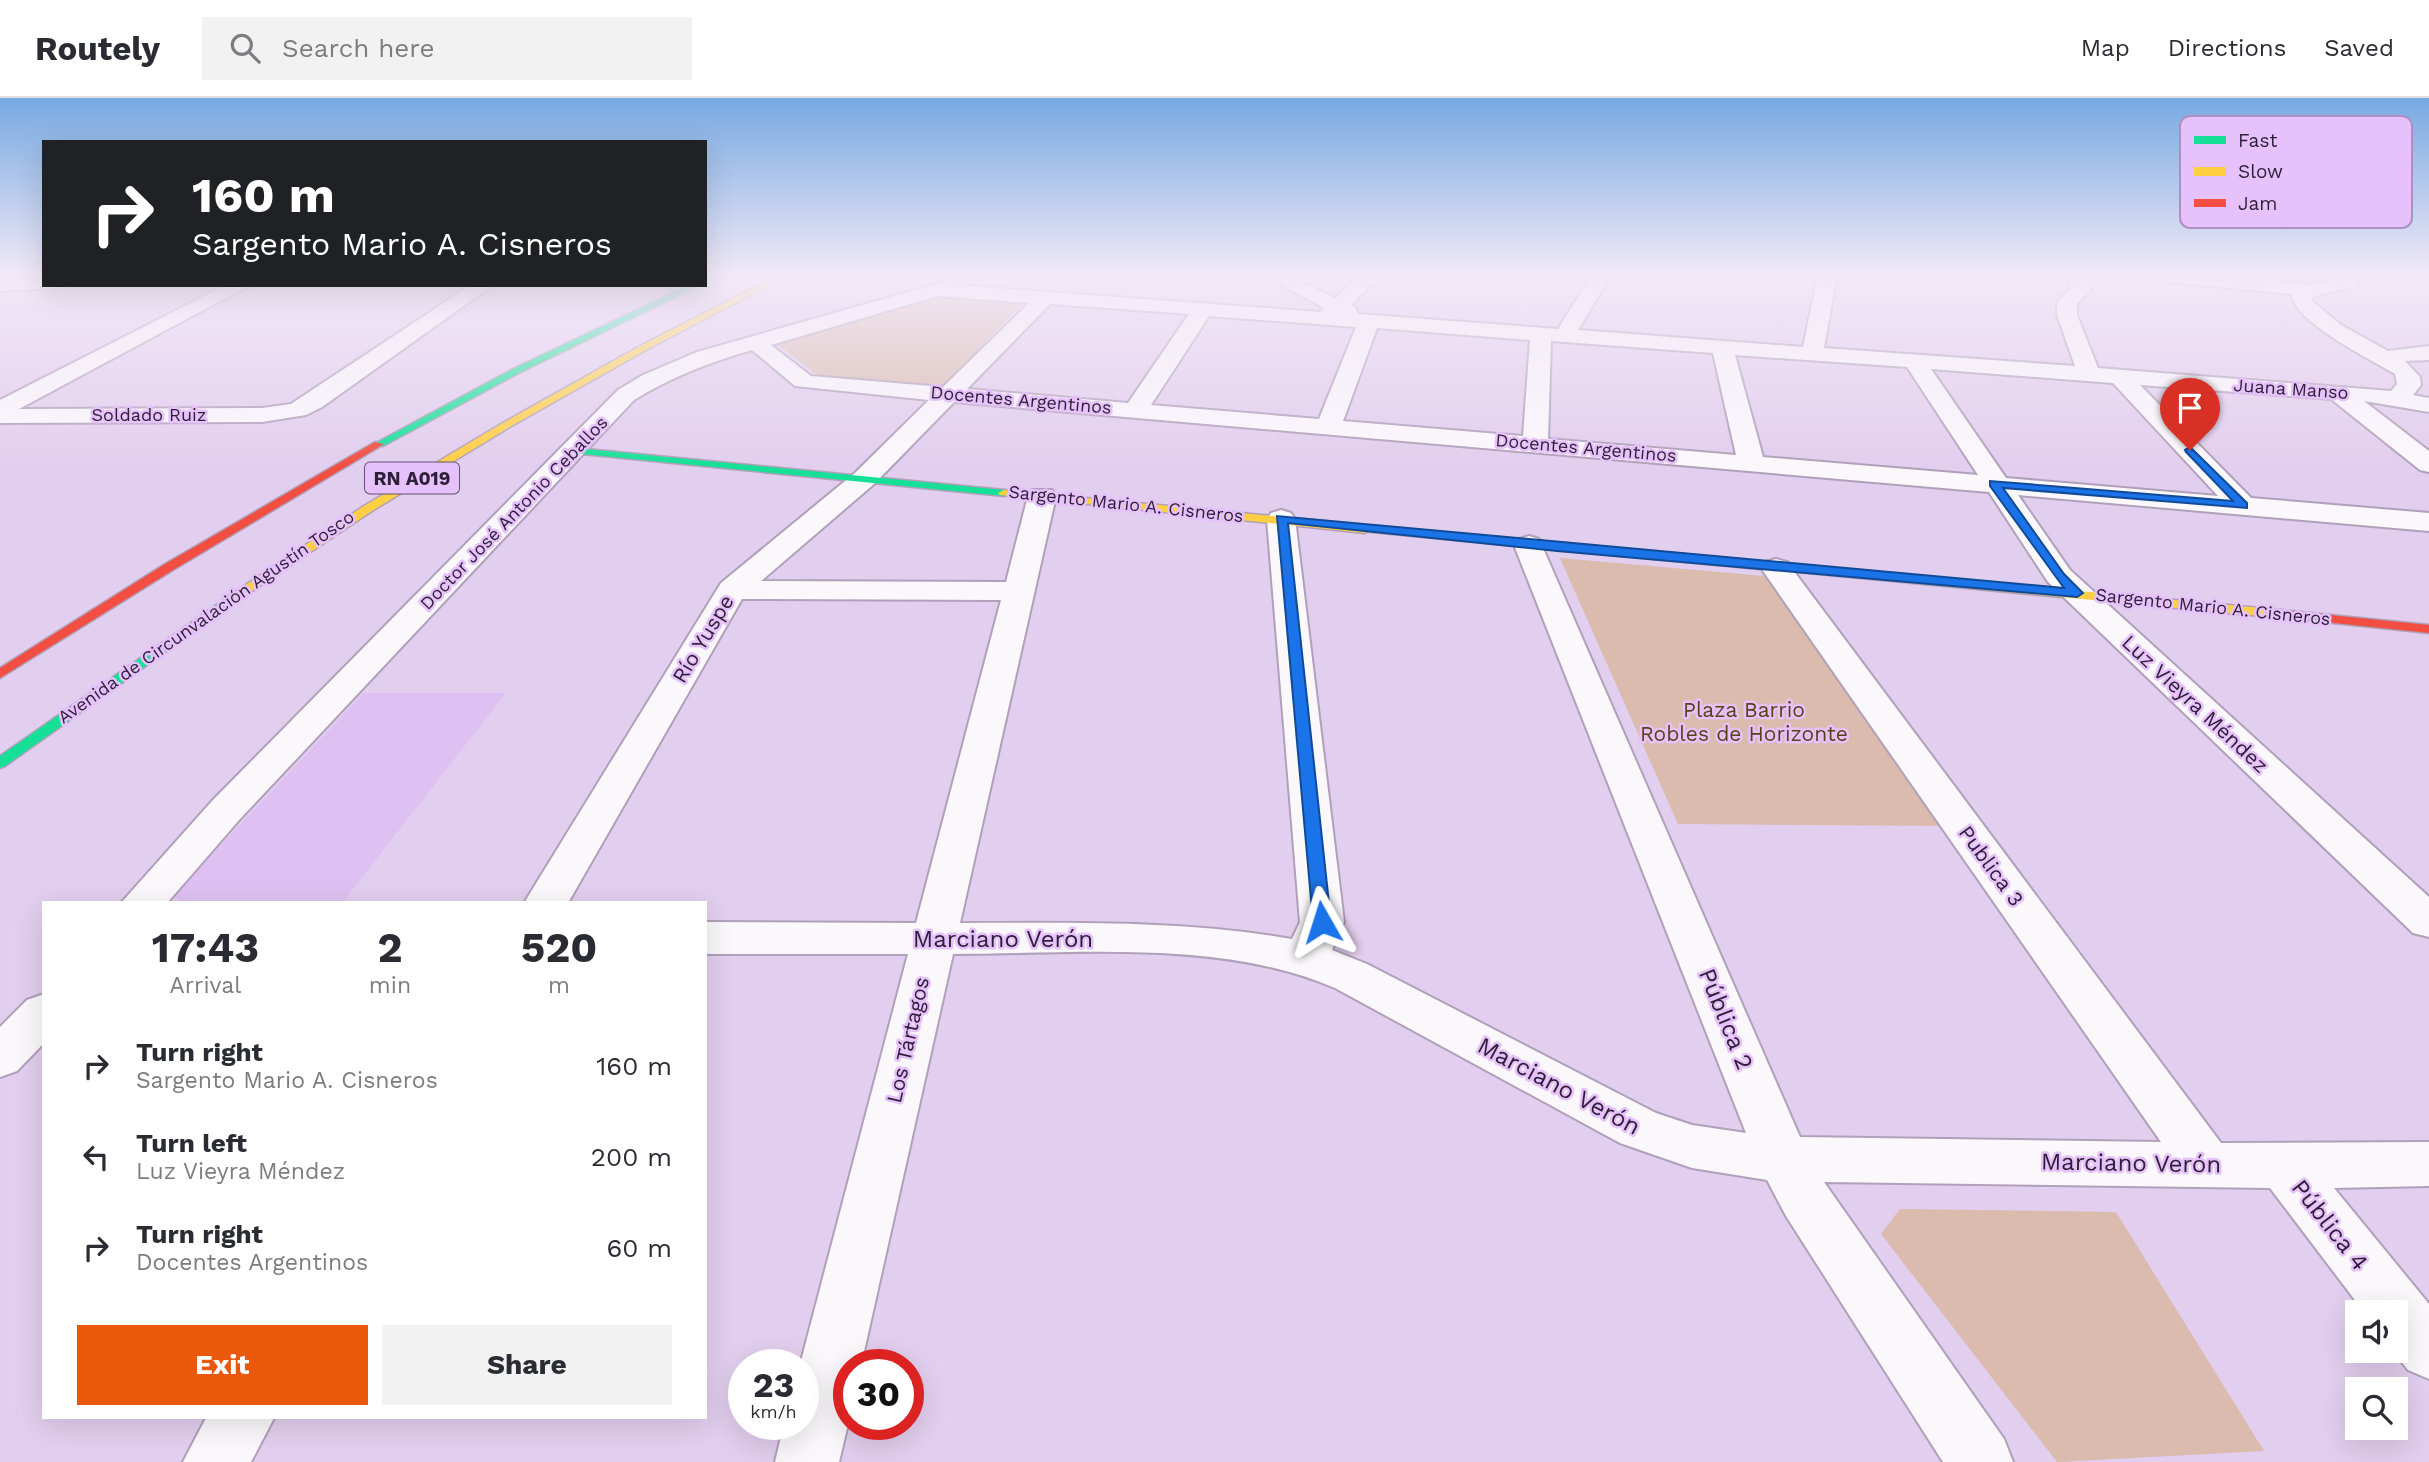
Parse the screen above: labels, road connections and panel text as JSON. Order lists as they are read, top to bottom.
{
  "streets": {
    "main road": ["RN A019", "Sargento Mario A. Cisneros", "Avenida de Circunvalación Agustín Tosco"],
    "street": [
      "Juana Manso",
      "Docentes Argentinos",
      "Soldado Ruiz",
      "Doctor José Antonio Ceballos",
      "Río Yuspe",
      "Luz Vieyra Méndez",
      "Publica 3",
      "Marciano Verón",
      "Pública 2",
      "Los Tártagos",
      "Pública 4"
    ]
  },
  "crossings": [
    ["Juana Manso", "Luz Vieyra Méndez"],
    ["Docentes Argentinos", "Doctor José Antonio Ceballos"],
    ["Docentes Argentinos", "Río Yuspe"],
    ["Docentes Argentinos", "Luz Vieyra Méndez"],
    ["Sargento Mario A. Cisneros", "Doctor José Antonio Ceballos"],
    ["Sargento Mario A. Cisneros", "Río Yuspe"],
    ["Sargento Mario A. Cisneros", "Luz Vieyra Méndez"],
    ["Sargento Mario A. Cisneros", "Publica 3"],
    ["Sargento Mario A. Cisneros", "Pública 2"],
    ["Sargento Mario A. Cisneros", "Los Tártagos"],
    ["Publica 3", "Marciano Verón"],
    ["Marciano Verón", "Pública 2"],
    ["Marciano Verón", "Los Tártagos"],
    ["Marciano Verón", "Pública 4"]
  ],
  "parks": ["Plaza Barrio Robles de Horizonte"],
  "legend": ["Fast", "Slow", "Jam"],
  "page": {
    "header": "Routely",
    "search": "Search here",
    "nav": ["Map", "Directions", "Saved"],
    "turn": ["160 m", "Sargento Mario A. Cisneros"],
    "eta": [
      "17:43",
      "Arrival",
      "2",
      "min",
      "520",
      "m"
    ],
    "list": [
      {
        "name": "Turn right",
        "note": "Sargento Mario A. Cisneros",
        "value": "160 m"
      },
      {
        "name": "Turn left",
        "note": "Luz Vieyra Méndez",
        "value": "200 m"
      },
      {
        "name": "Turn right",
        "note": "Docentes Argentinos",
        "value": "60 m"
      }
    ],
    "buttons": ["Exit", "Share"],
    "speed": "23 km/h",
    "limit": "30"
  }
}
